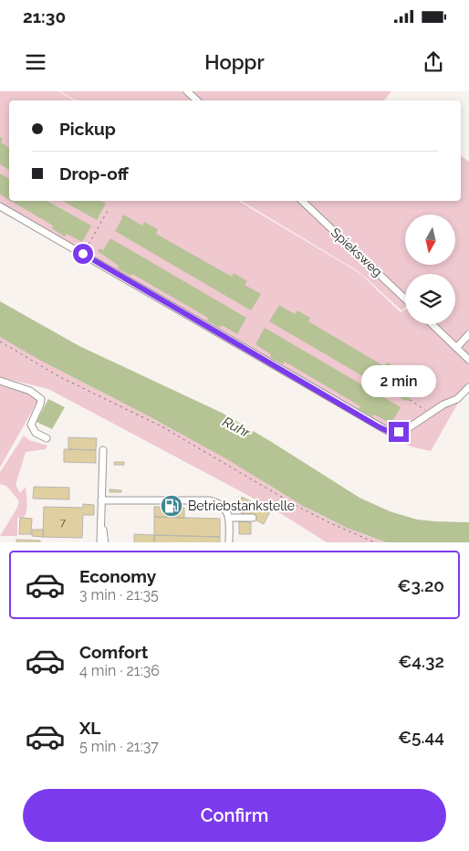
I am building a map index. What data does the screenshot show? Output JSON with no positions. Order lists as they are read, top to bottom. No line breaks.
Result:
{"streets":{"street":["Spieksweg"]},"water":["Ruhr"],"places":{"fuel station":["Betriebstankstelle"]},"house_numbers":["7"],"north":"bottom","page":{"status":"21:30","header":"Hoppr","banner":["Pickup","Drop-off"],"bubble":"2 min","list":[{"name":"Economy","note":"3 min · 21:35","value":"€3.20"},{"name":"Comfort","note":"4 min · 21:36","value":"€4.32"},{"name":"XL","note":"5 min · 21:37","value":"€5.44"}],"buttons":"Confirm"}}
